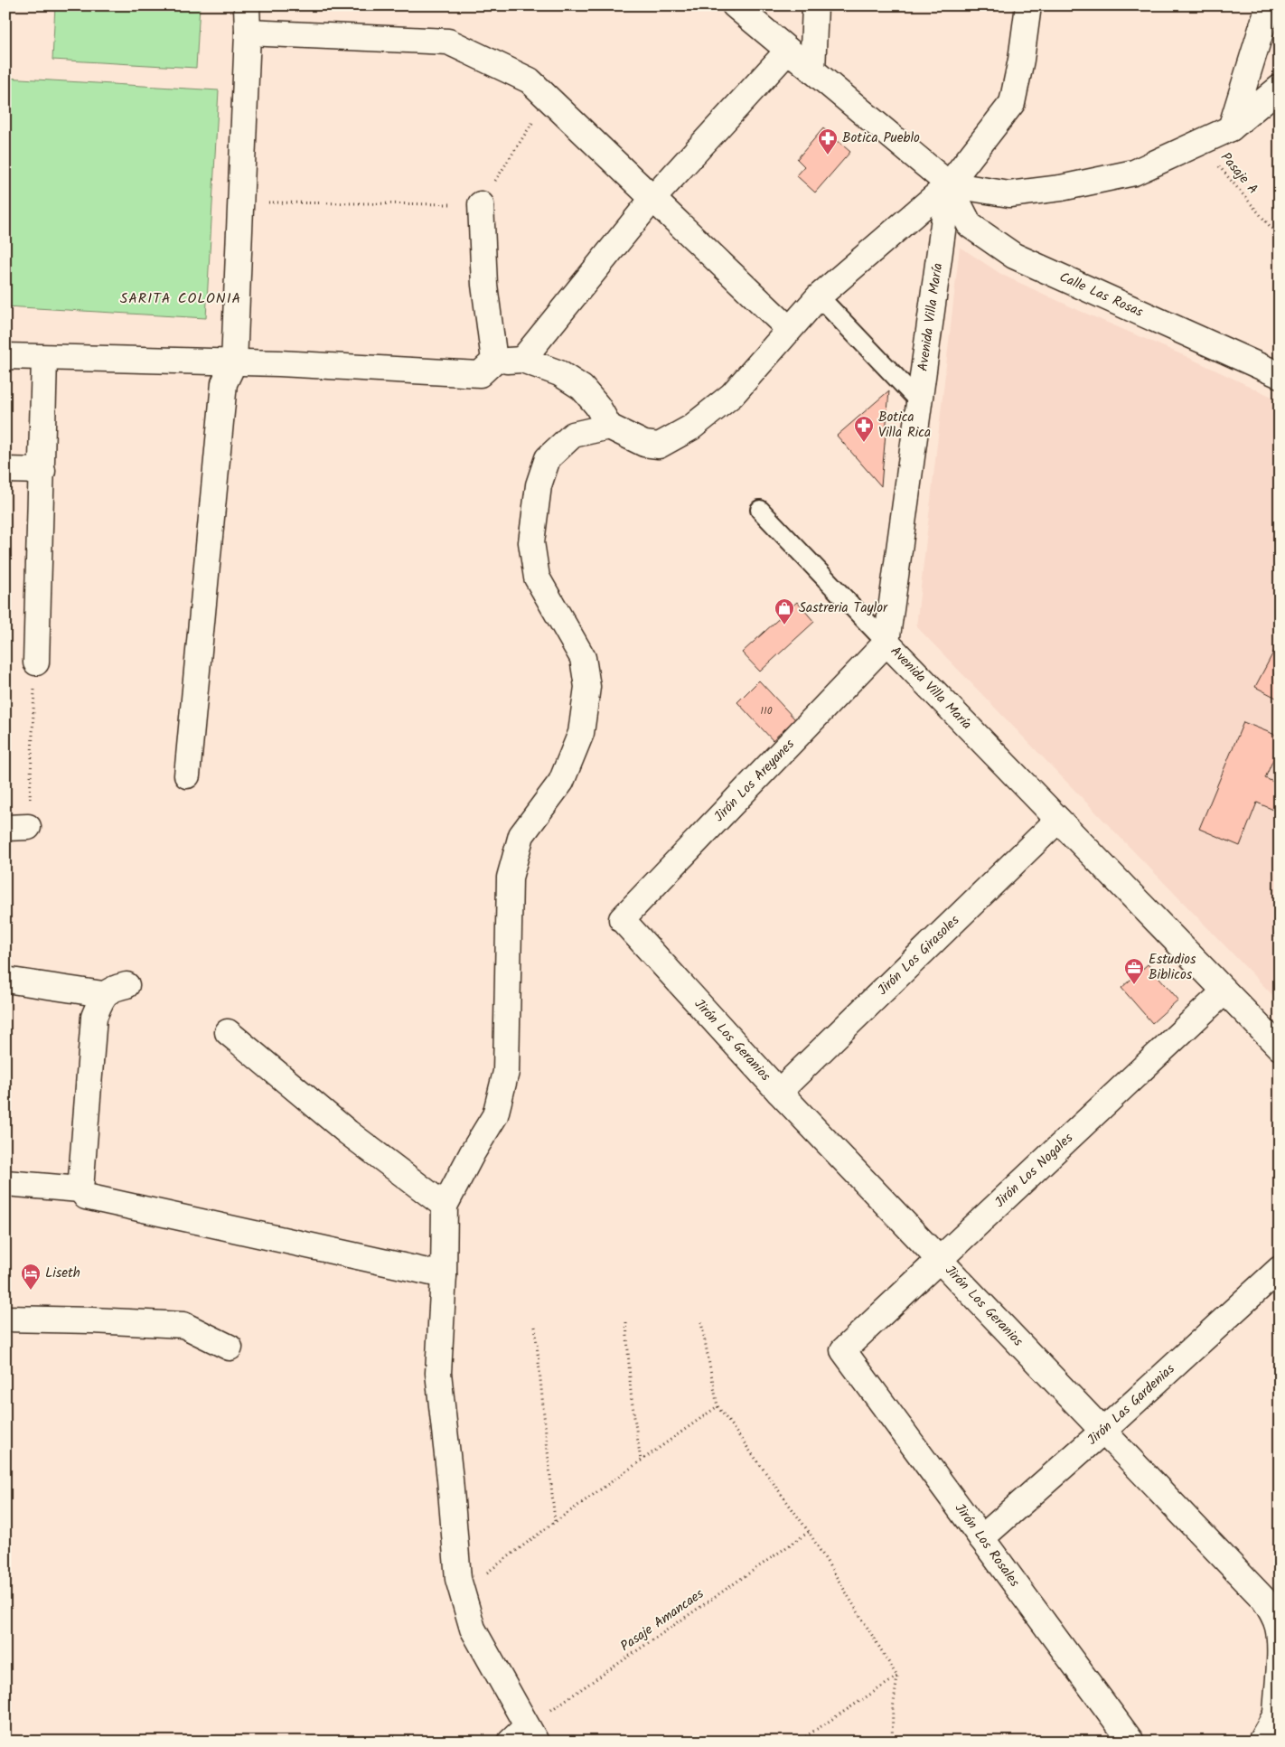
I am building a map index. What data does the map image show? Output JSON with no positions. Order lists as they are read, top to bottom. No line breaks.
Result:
{"streets":{"street":["Calle Las Rosas","Avenida Villa María","Jirón Los Areyanes","Jirón Los Girasoles","Jirón Los Geranios","Jirón Los Nogales","Jirón Las Gardenias","Jirón Los Rosales"],"path":["Pasaje A","Pasaje Amancaes"]},"crossings":[["Calle Las Rosas","Avenida Villa María"],["Avenida Villa María","Jirón Los Areyanes"],["Avenida Villa María","Jirón Los Girasoles"],["Avenida Villa María","Jirón Los Nogales"],["Jirón Los Areyanes","Jirón Los Geranios"],["Jirón Los Girasoles","Jirón Los Geranios"],["Jirón Los Geranios","Jirón Los Nogales"],["Jirón Los Geranios","Jirón Las Gardenias"],["Jirón Los Nogales","Jirón Los Rosales"],["Jirón Las Gardenias","Jirón Los Rosales"]],"districts":["SARITA COLONIA"],"places":{"pharmacy":["Botica Pueblo","Botica Villa Rica"],"shop":["Sastreria Taylor"],"office":["Estudios Biblicos"],"hotel":["Liseth"]},"house_numbers":["110"]}
